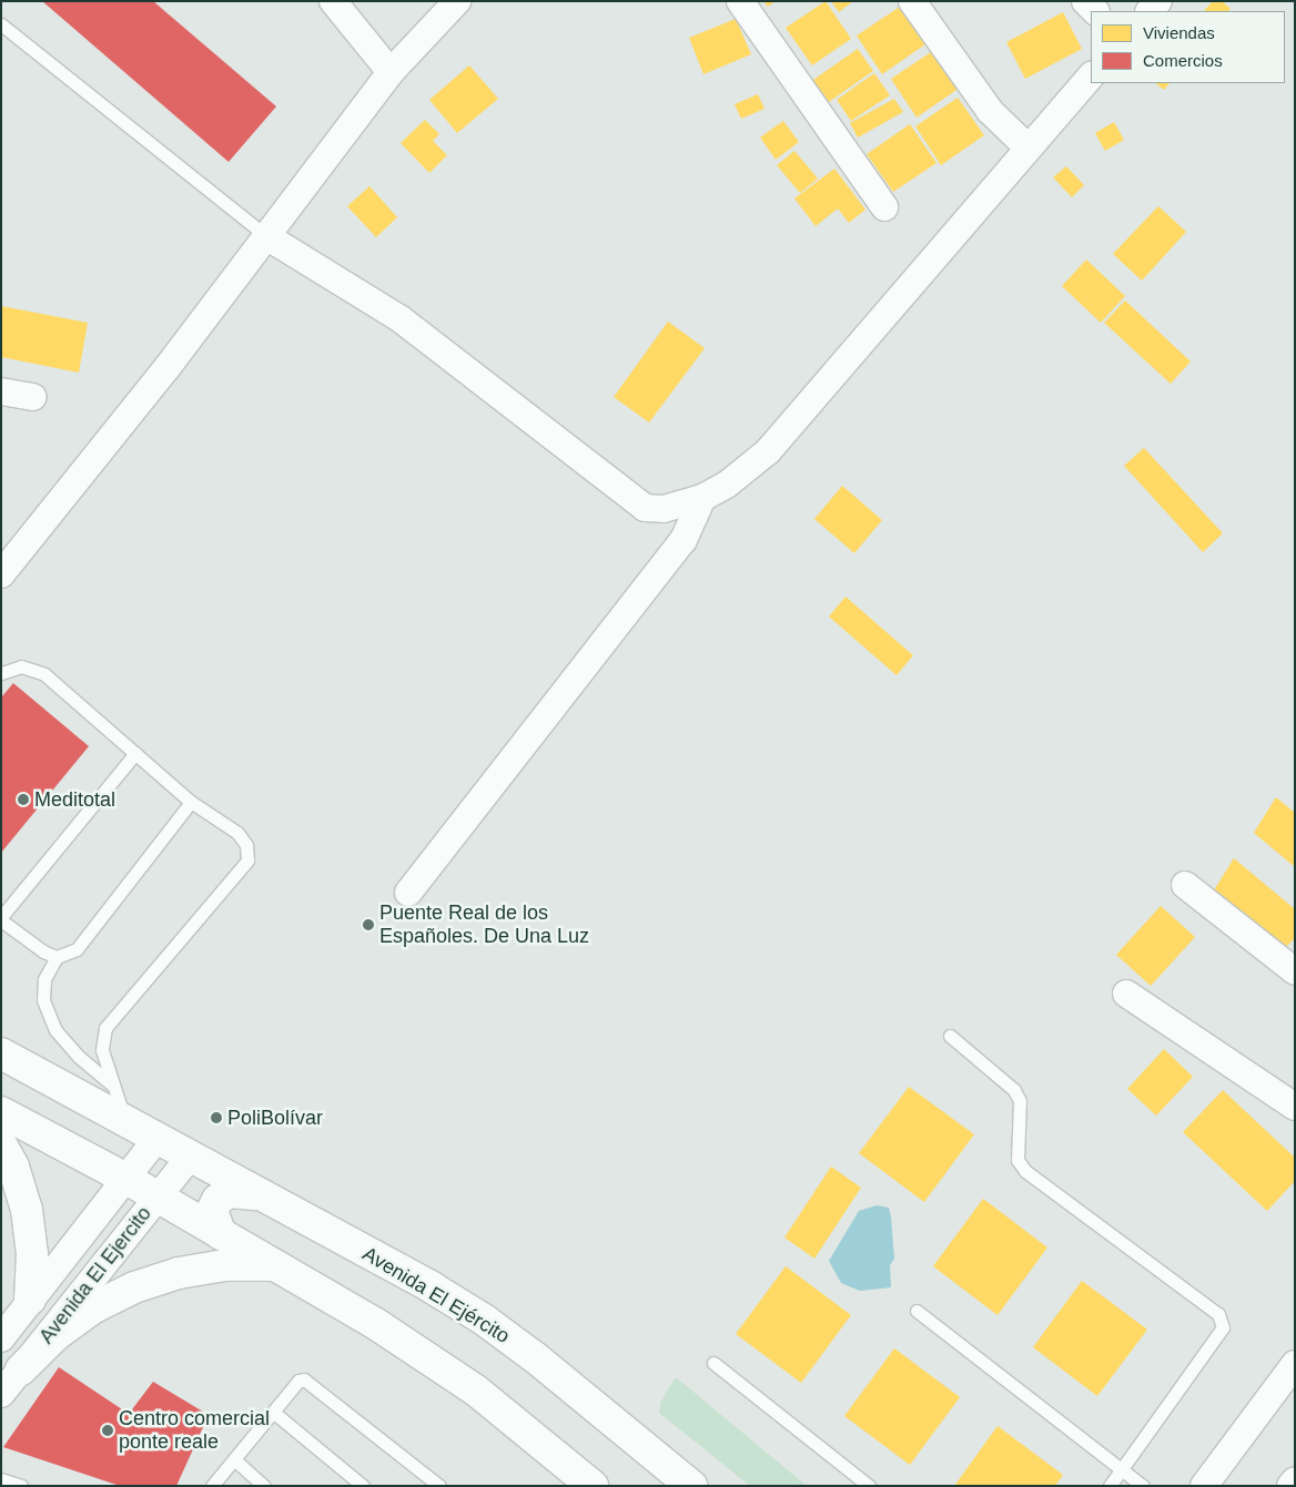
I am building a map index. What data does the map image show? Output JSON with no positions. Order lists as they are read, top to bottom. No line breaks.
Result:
{"streets":{"street":["Avenida El Ejercito","Avenida El Ejército"]},"crossings":[["Avenida El Ejercito","Avenida El Ejército"]],"places":["Meditotal","Puente Real de los Españoles. De Una Luz","PoliBolívar","Centro comercial ponte reale"],"legend":["Viviendas","Comercios"]}
